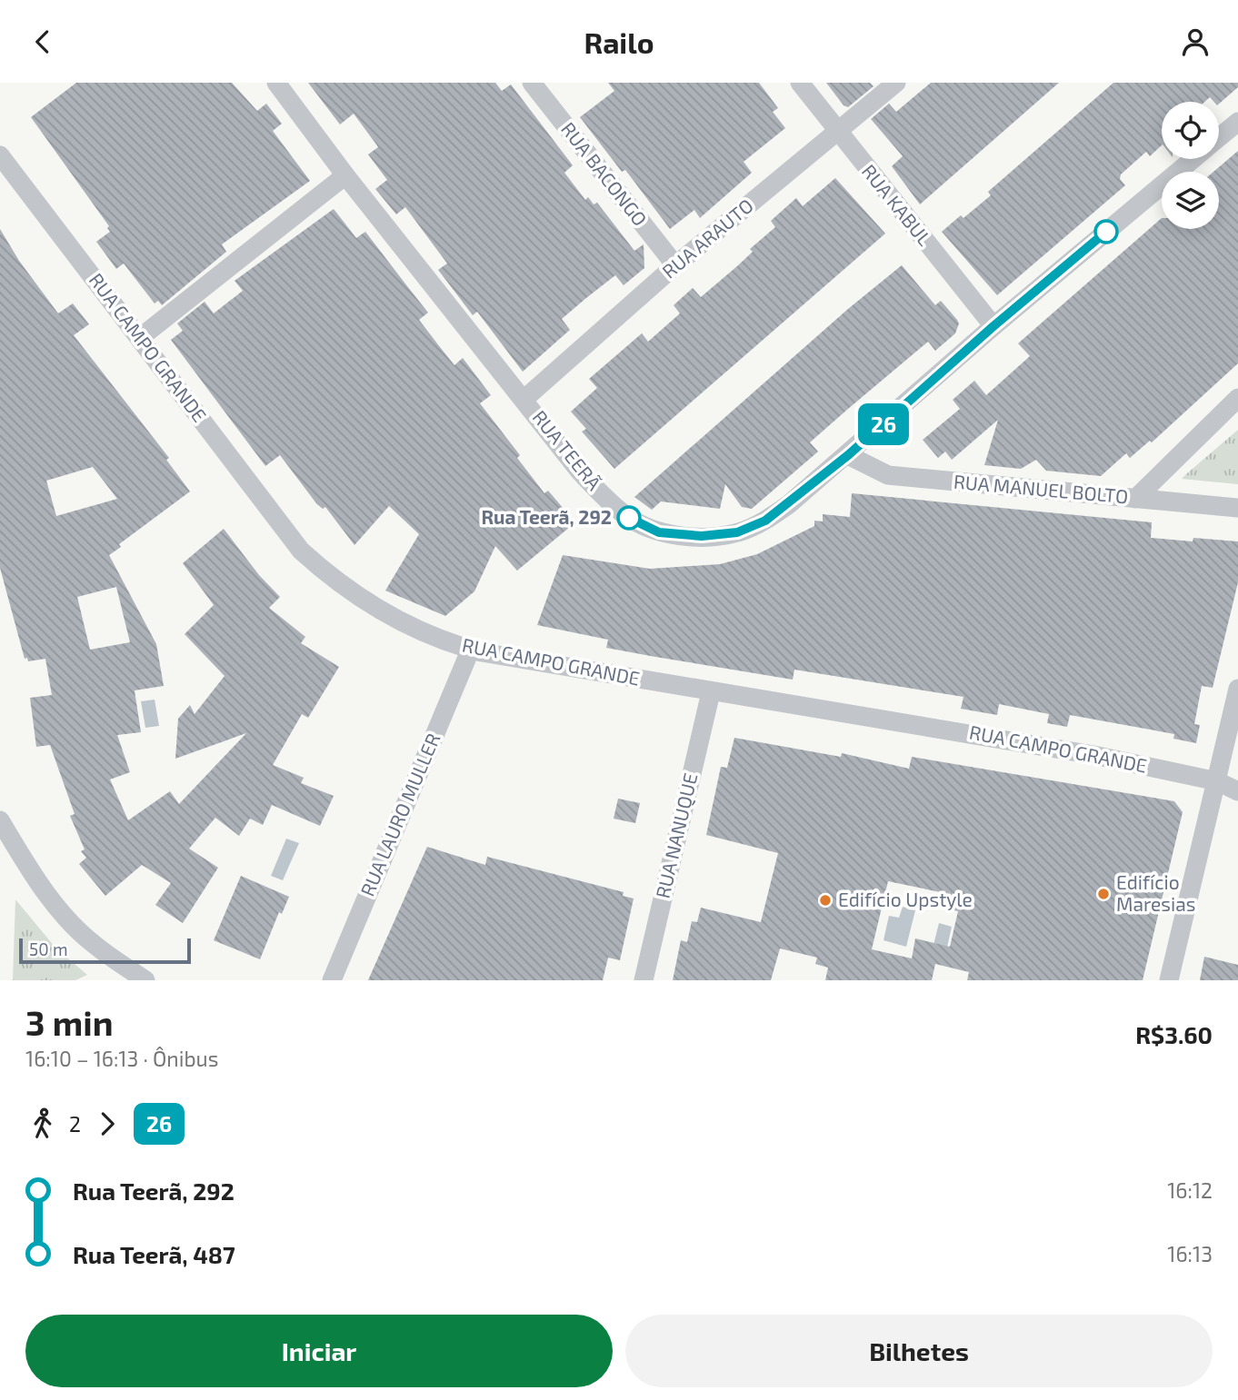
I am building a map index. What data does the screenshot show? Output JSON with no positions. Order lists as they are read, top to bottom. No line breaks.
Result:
{"streets":{"street":["RUA BACONGO","RUA KABUL","RUA ARAUTO","RUA CAMPO GRANDE","RUA TEERÃ","RUA MANUEL BOLTO","RUA LAURO MULLER","RUA NANUQUE"]},"crossings":[["RUA BACONGO","RUA ARAUTO"],["RUA KABUL","RUA ARAUTO"],["RUA KABUL","RUA TEERÃ"],["RUA ARAUTO","RUA TEERÃ"],["RUA CAMPO GRANDE","RUA LAURO MULLER"],["RUA CAMPO GRANDE","RUA NANUQUE"],["RUA TEERÃ","RUA MANUEL BOLTO"]],"places":["Rua Teerã, 292","Edifício Maresias","Edifício Upstyle"],"lines":["bus line 26"],"scale_bar":"50 m","page":{"header":"Railo","on_map":"26","scale":"50 m","heading":["3 min","16:10 – 16:13 · Ônibus","R$3.60"],"legs":["2","26"],"list":[{"name":"Rua Teerã, 292","value":"16:12"},{"name":"Rua Teerã, 487","value":"16:13"}],"buttons":["Iniciar","Bilhetes"]}}
